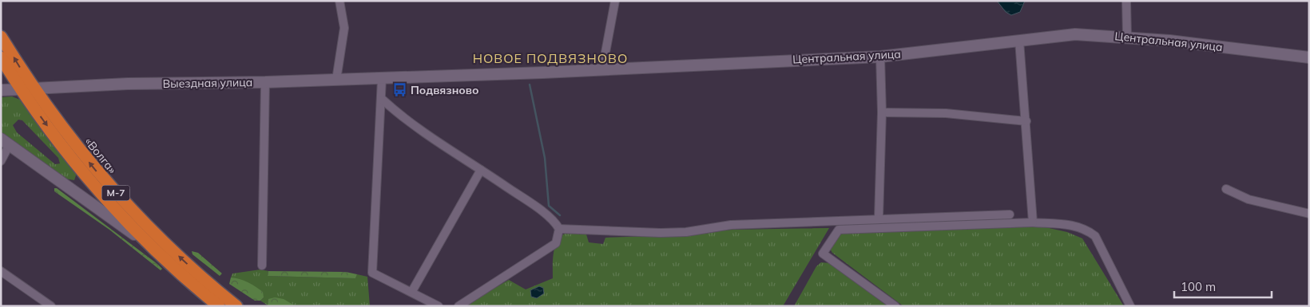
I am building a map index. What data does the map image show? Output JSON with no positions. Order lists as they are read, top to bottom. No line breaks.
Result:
{"streets":{"highway":["«Волга»","М-7"],"main road":["Центральная улица","Выездная улица"]},"crossings":[["Центральная улица","Выездная улица"],["Выездная улица","«Волга»"]],"districts":["НОВОЕ ПОДВЯЗНОВО"],"places":{"bus stop":["Подвязново"]},"scale_bar":"100 m"}
